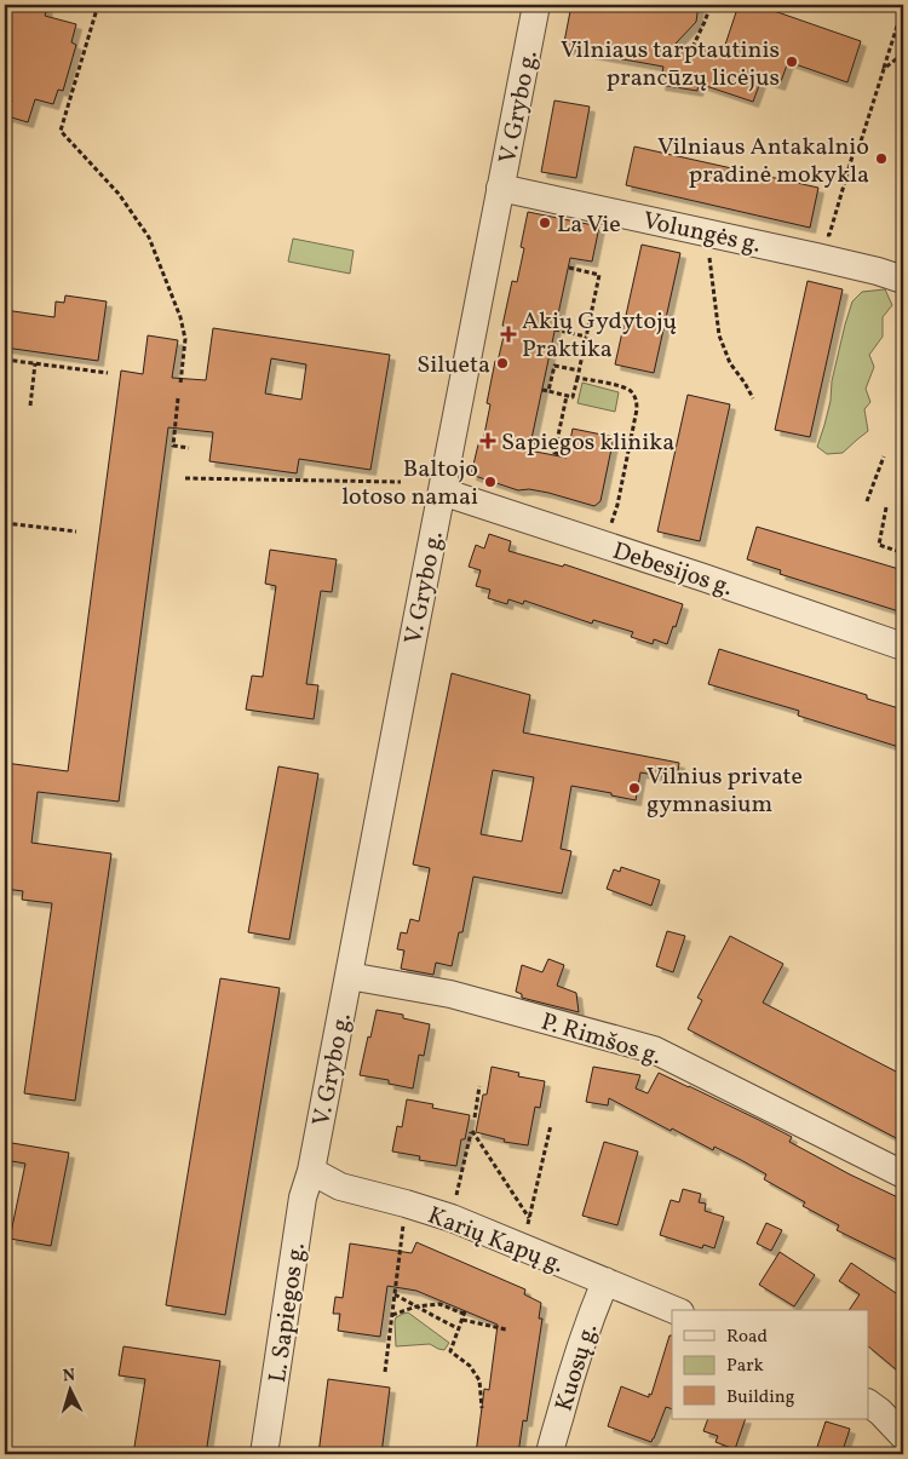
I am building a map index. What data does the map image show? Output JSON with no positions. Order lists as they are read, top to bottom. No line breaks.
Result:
{"streets":{"street":["V. Grybo g.","Volungės g.","Debesijos g.","P. Rimšos g.","Karių Kapų g.","L. Sapiegos g.","Kuosų g."]},"crossings":[["V. Grybo g.","Volungės g."],["V. Grybo g.","Debesijos g."],["V. Grybo g.","P. Rimšos g."],["V. Grybo g.","Karių Kapų g."],["V. Grybo g.","L. Sapiegos g."],["Karių Kapų g.","L. Sapiegos g."],["Karių Kapų g.","Kuosų g."]],"places":{"other":["Vilniaus tarptautinis prancūzų licėjus","Vilniaus Antakalnio pradinė mokykla","La Vie","Silueta","Baltojo lotoso namai","Vilnius private gymnasium"],"health":["Akių Gydytojų Praktika","Sapiegos klinika"]},"legend":["Road","Park","Building"],"north":"top"}
